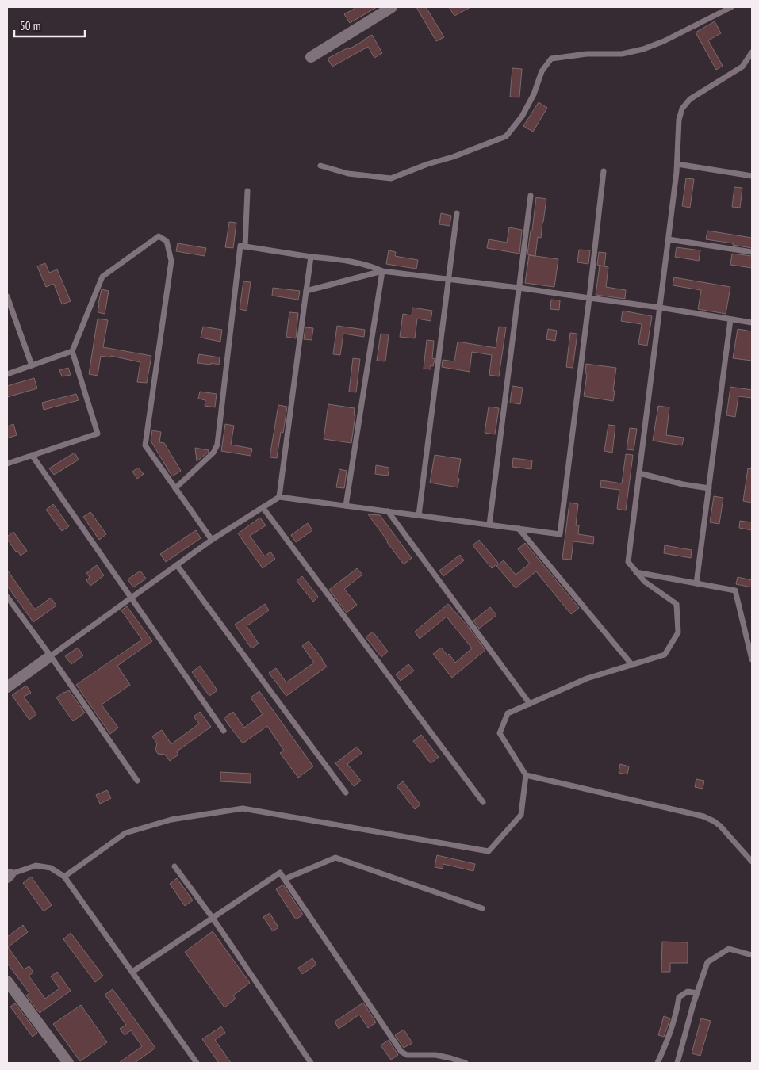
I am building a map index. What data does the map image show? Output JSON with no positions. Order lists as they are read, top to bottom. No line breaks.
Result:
{"scale_bar":"50 m"}
